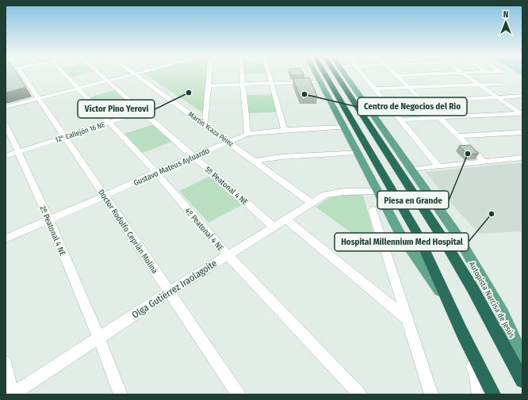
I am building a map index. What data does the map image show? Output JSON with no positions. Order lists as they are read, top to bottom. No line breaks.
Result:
{"streets":{"highway":["Autopista Narcisa de Jesús"],"street":["Martín Ycaza Pérez","12° Callejón 16 NE","Gustavo Mateus Ayluardo","5º Peatonal 4 NE","4º Peatonal 4 NE","2º Peatonal 4 NE","Doctor Rodolfo Ceprián Molina","Olga Gutiérrez Iraolagoite"]},"crossings":[["Martín Ycaza Pérez","12° Callejón 16 NE"],["Martín Ycaza Pérez","Gustavo Mateus Ayluardo"],["Martín Ycaza Pérez","Olga Gutiérrez Iraolagoite"],["12° Callejón 16 NE","5º Peatonal 4 NE"],["12° Callejón 16 NE","4º Peatonal 4 NE"],["12° Callejón 16 NE","2º Peatonal 4 NE"],["12° Callejón 16 NE","Doctor Rodolfo Ceprián Molina"],["Gustavo Mateus Ayluardo","5º Peatonal 4 NE"],["Gustavo Mateus Ayluardo","4º Peatonal 4 NE"],["Gustavo Mateus Ayluardo","2º Peatonal 4 NE"],["Gustavo Mateus Ayluardo","Doctor Rodolfo Ceprián Molina"],["5º Peatonal 4 NE","Olga Gutiérrez Iraolagoite"],["4º Peatonal 4 NE","Olga Gutiérrez Iraolagoite"],["2º Peatonal 4 NE","Olga Gutiérrez Iraolagoite"],["Doctor Rodolfo Ceprián Molina","Olga Gutiérrez Iraolagoite"]],"places":["Víctor Pino Yerovi","Centro de Negocios del Rio","Piesa en Grande","Hospital Millennium Med Hospital"],"north":"top"}
